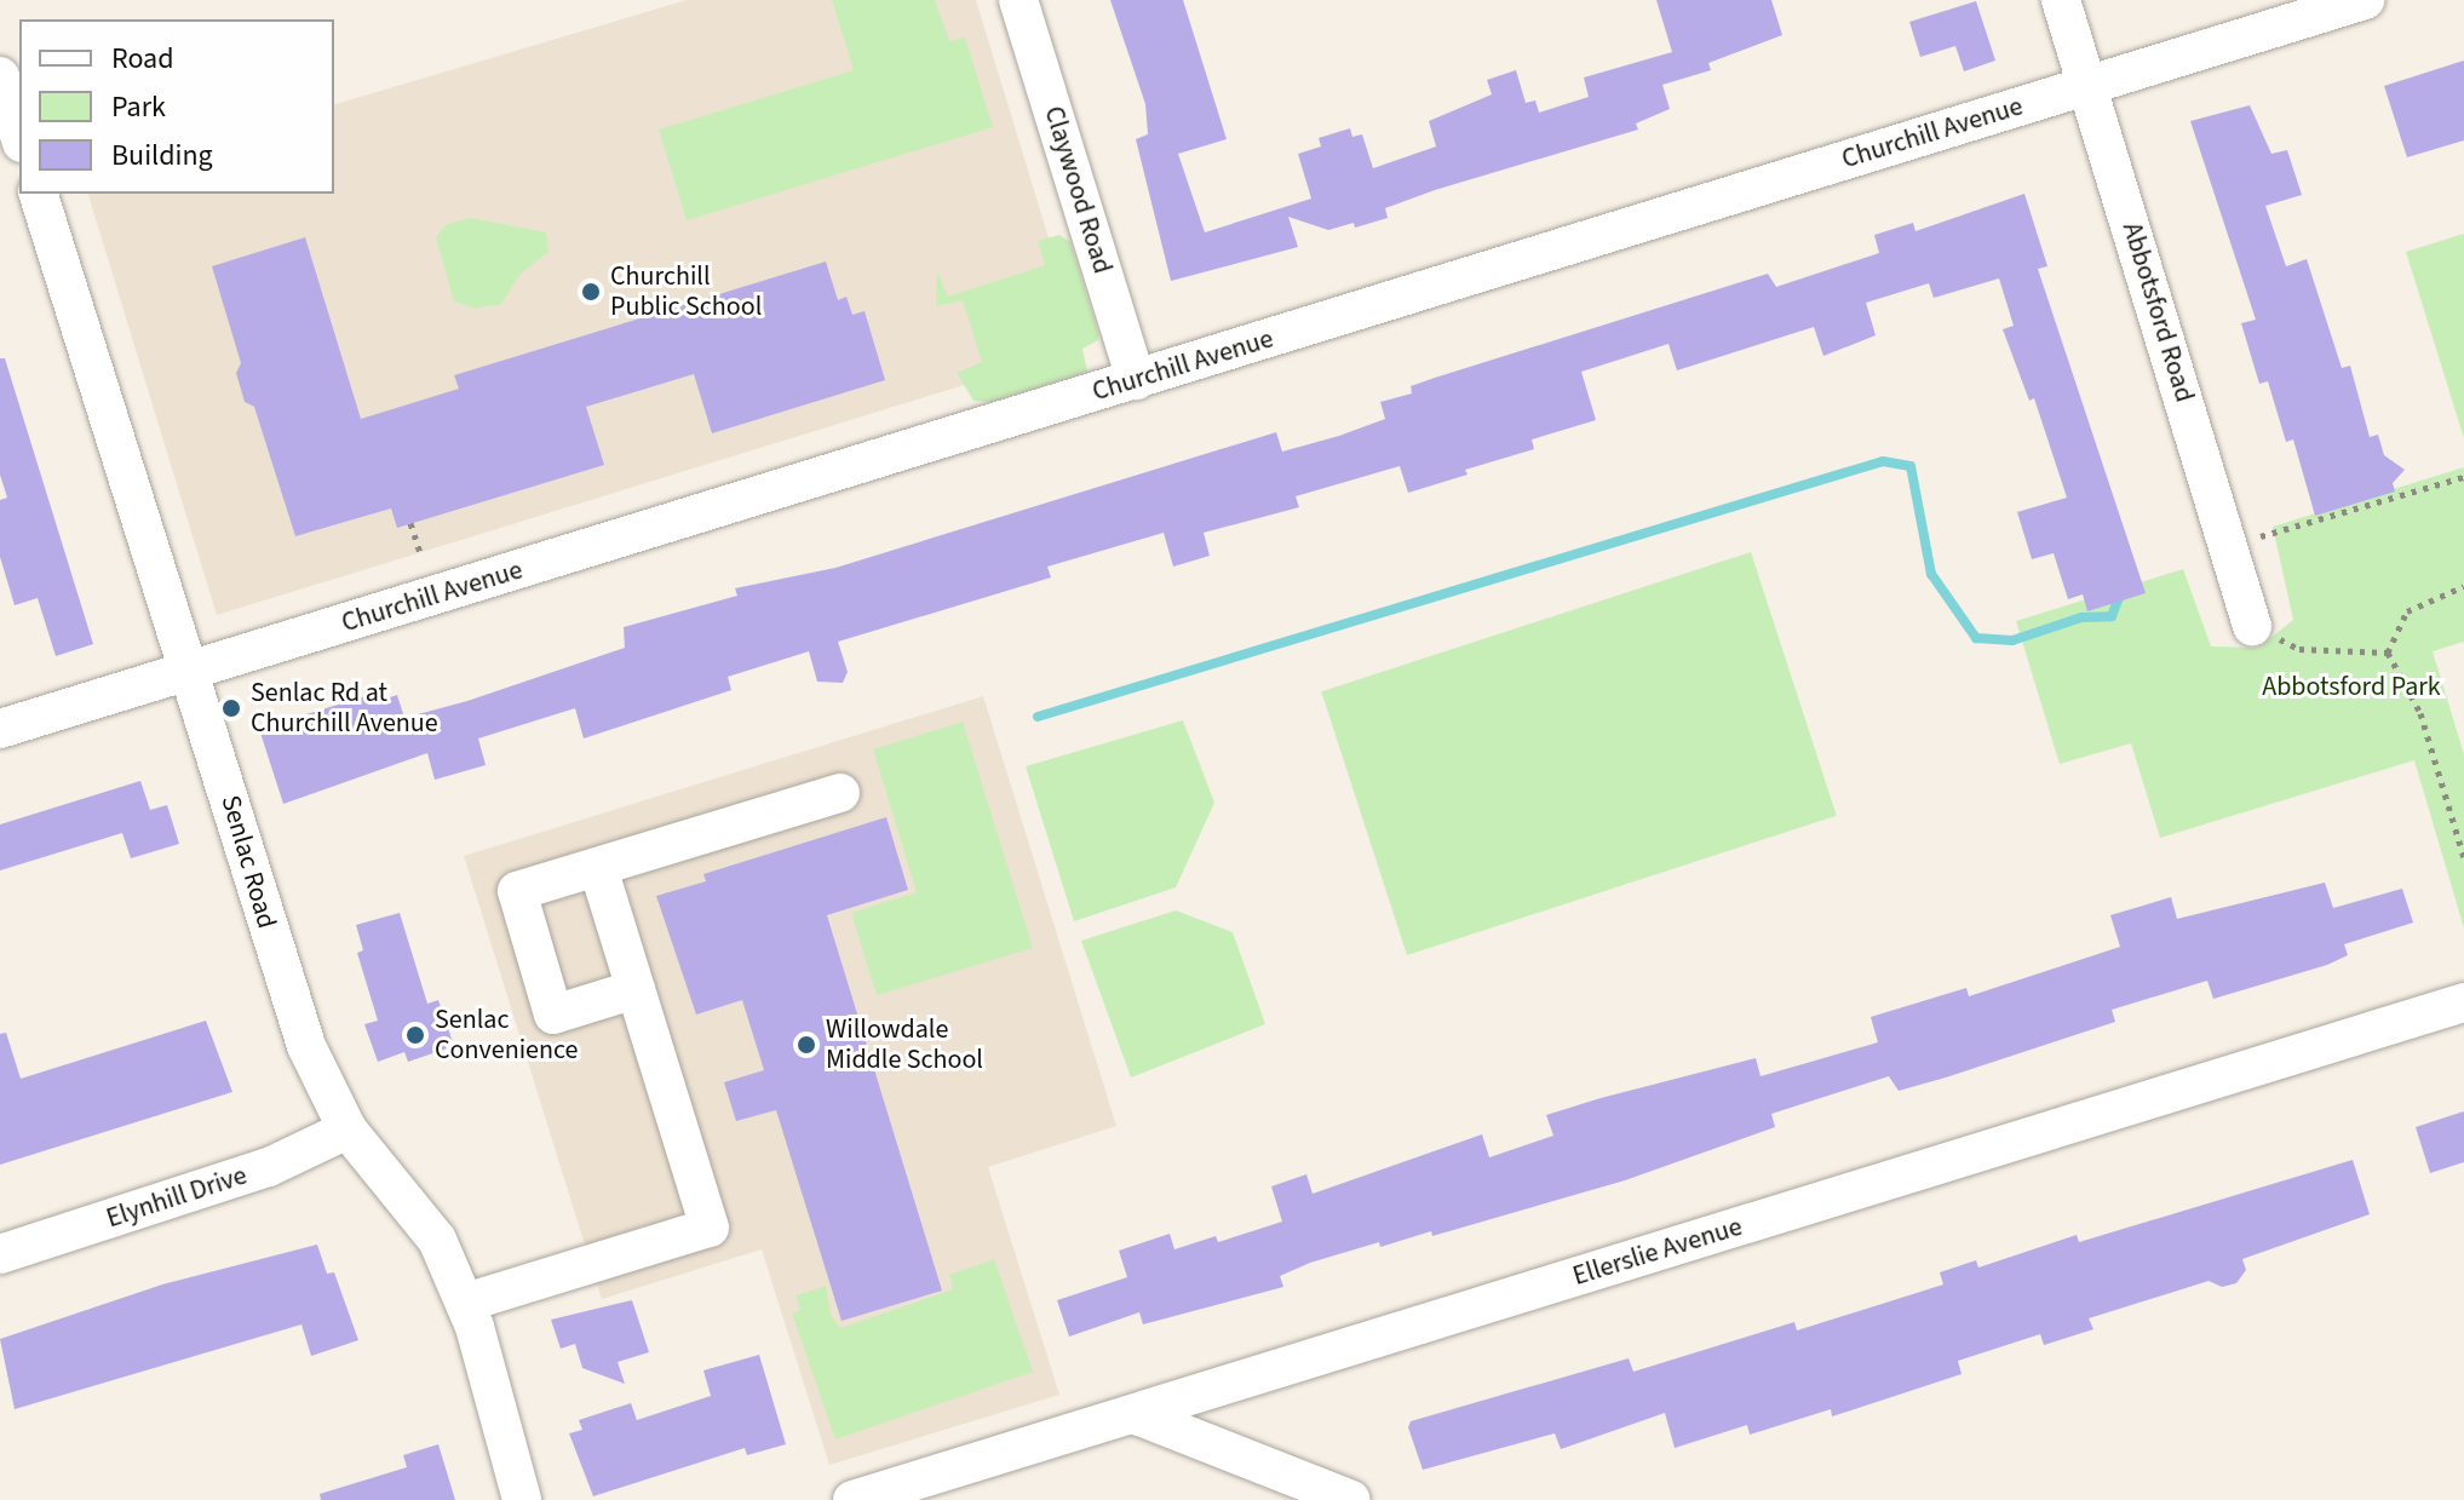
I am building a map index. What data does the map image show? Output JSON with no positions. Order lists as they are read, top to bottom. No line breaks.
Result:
{"streets":{"street":["Churchill Avenue","Claywood Road","Abbotsford Road","Senlac Road","Elynhill Drive","Ellerslie Avenue"]},"crossings":[["Churchill Avenue","Claywood Road"],["Churchill Avenue","Abbotsford Road"],["Churchill Avenue","Senlac Road"],["Senlac Road","Elynhill Drive"]],"parks":["Abbotsford Park"],"places":["Churchill Public School","Senlac Rd at Churchill Avenue","Senlac Convenience","Willowdale Middle School"],"legend":["Road","Park","Building"]}
